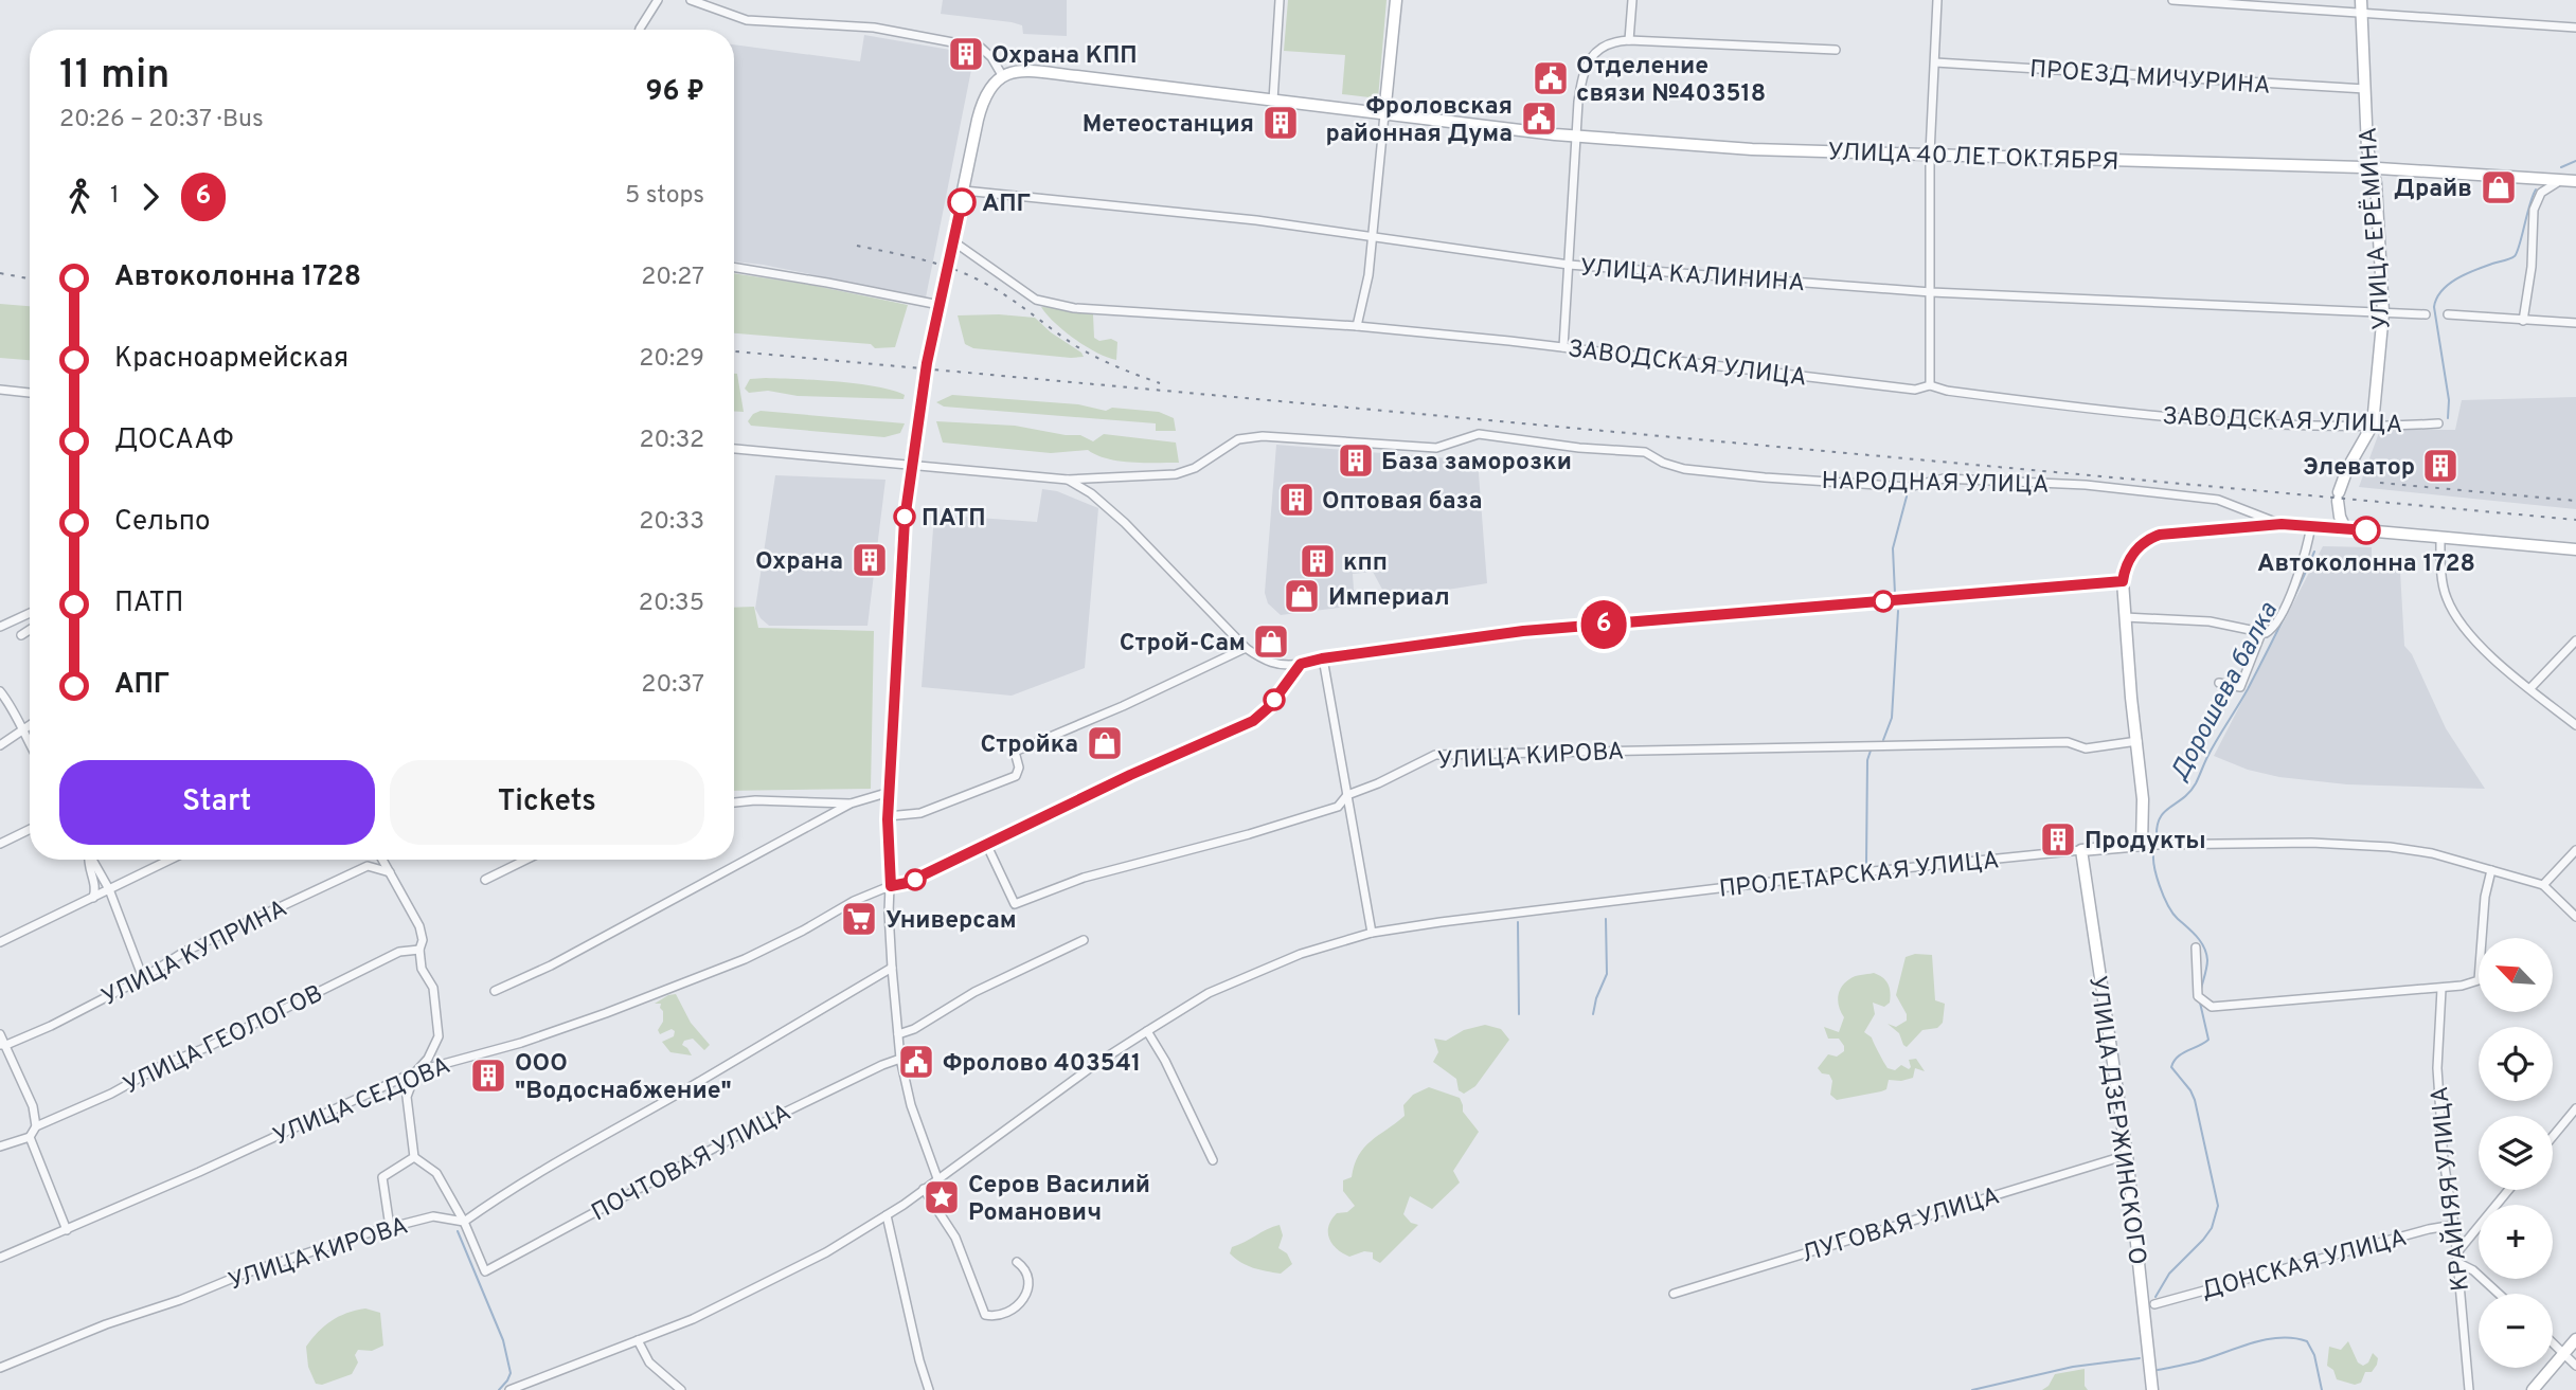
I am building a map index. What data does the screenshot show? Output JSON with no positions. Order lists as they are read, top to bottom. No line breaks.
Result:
{"streets":{"street":["ПРОЕЗД МИЧУРИНА","УЛИЦА 40 ЛЕТ ОКТЯБРЯ","УЛИЦА ЕРЁМИНА","УЛИЦА КАЛИНИНА","ЗАВОДСКАЯ УЛИЦА","НАРОДНАЯ УЛИЦА","УЛИЦА КИРОВА","ПРОЛЕТАРСКАЯ УЛИЦА","УЛИЦА КУПРИНА","УЛИЦА ГЕОЛОГОВ","УЛИЦА СЕДОВА","УЛИЦА ДЗЕРЖИНСКОГО","ПОЧТОВАЯ УЛИЦА","КРАЙНЯЯ УЛИЦА","ЛУГОВАЯ УЛИЦА","ДОНСКАЯ УЛИЦА"]},"crossings":[["ПРОЕЗД МИЧУРИНА","УЛИЦА ЕРЁМИНА"],["УЛИЦА 40 ЛЕТ ОКТЯБРЯ","УЛИЦА ЕРЁМИНА"],["УЛИЦА ЕРЁМИНА","УЛИЦА КАЛИНИНА"],["УЛИЦА ЕРЁМИНА","ЗАВОДСКАЯ УЛИЦА"],["УЛИЦА ЕРЁМИНА","НАРОДНАЯ УЛИЦА"],["УЛИЦА КИРОВА","ПОЧТОВАЯ УЛИЦА"],["ПРОЛЕТАРСКАЯ УЛИЦА","УЛИЦА ДЗЕРЖИНСКОГО"],["УЛИЦА ДЗЕРЖИНСКОГО","ЛУГОВАЯ УЛИЦА"],["КРАЙНЯЯ УЛИЦА","ДОНСКАЯ УЛИЦА"]],"water":["Дорошева балка"],"places":{"building":["Охрана КПП","Метеостанция","База заморозки","Элеватор","Оптовая база","Охрана","кпп","Продукты","ООО \"Водоснабжение\""],"public building":["Отделение связи №403518","Фроловская районная Дума","Фролово 403541"],"shop":["Драйв","Империал","Строй-Сам","Стройка"],"other":["АПГ","ПАТП","Автоколонна 1728"],"supermarket":["Универсам"],"place":["Серов Василий Романович"]},"lines":["bus line 6"],"north":"top left","page":{"on_map":"6","heading":["11 min","20:26 – 20:37 · Bus","96 ₽"],"legs":["1","6","5 stops"],"list":[{"name":"Автоколонна 1728","value":"20:27"},{"name":"Красноармейская","value":"20:29"},{"name":"ДОСААФ","value":"20:32"},{"name":"Сельпо","value":"20:33"},{"name":"ПАТП","value":"20:35"},{"name":"АПГ","value":"20:37"}],"buttons":["Start","Tickets"],"map_buttons":["+","−"]}}
